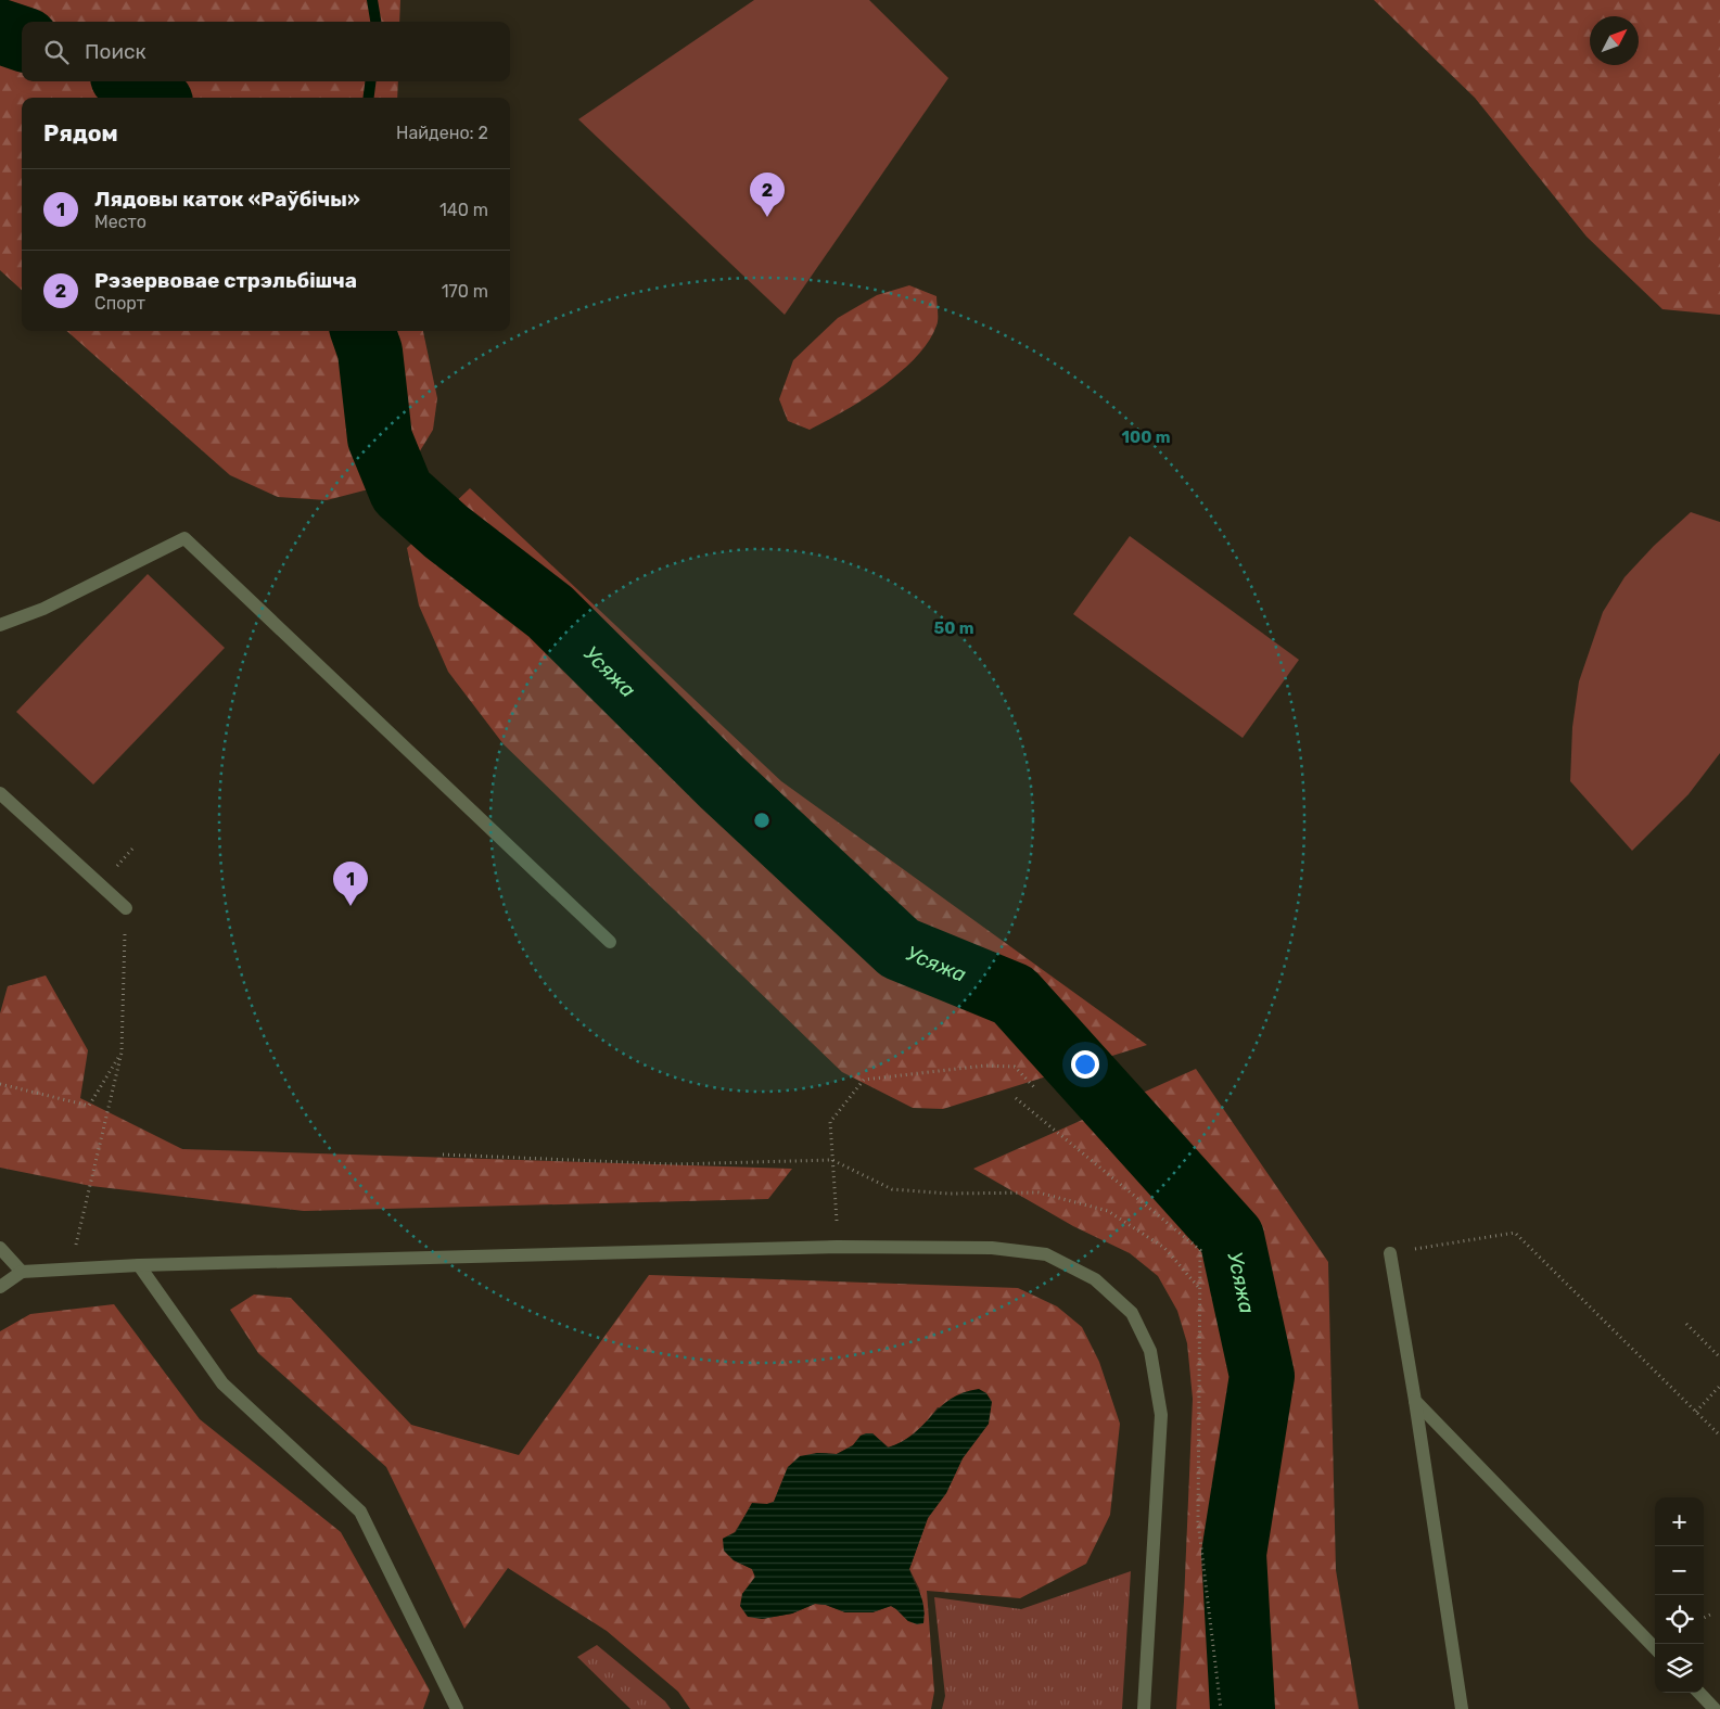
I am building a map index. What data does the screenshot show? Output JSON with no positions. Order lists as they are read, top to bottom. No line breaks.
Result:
{"water":["Усяжа"],"north":"top right","page":{"search":"Поиск","heading":["Рядом","Найдено: 2"],"list":[{"mark":"1","name":"Лядовы каток «Раўбічы»","note":"Место","value":"140 m"},{"mark":"2","name":"Рэзервовае стрэльбішча","note":"Спорт","value":"170 m"}],"pins":["2","1"],"map_buttons":["+","−"]},"rings":["100 m","50 m"]}
